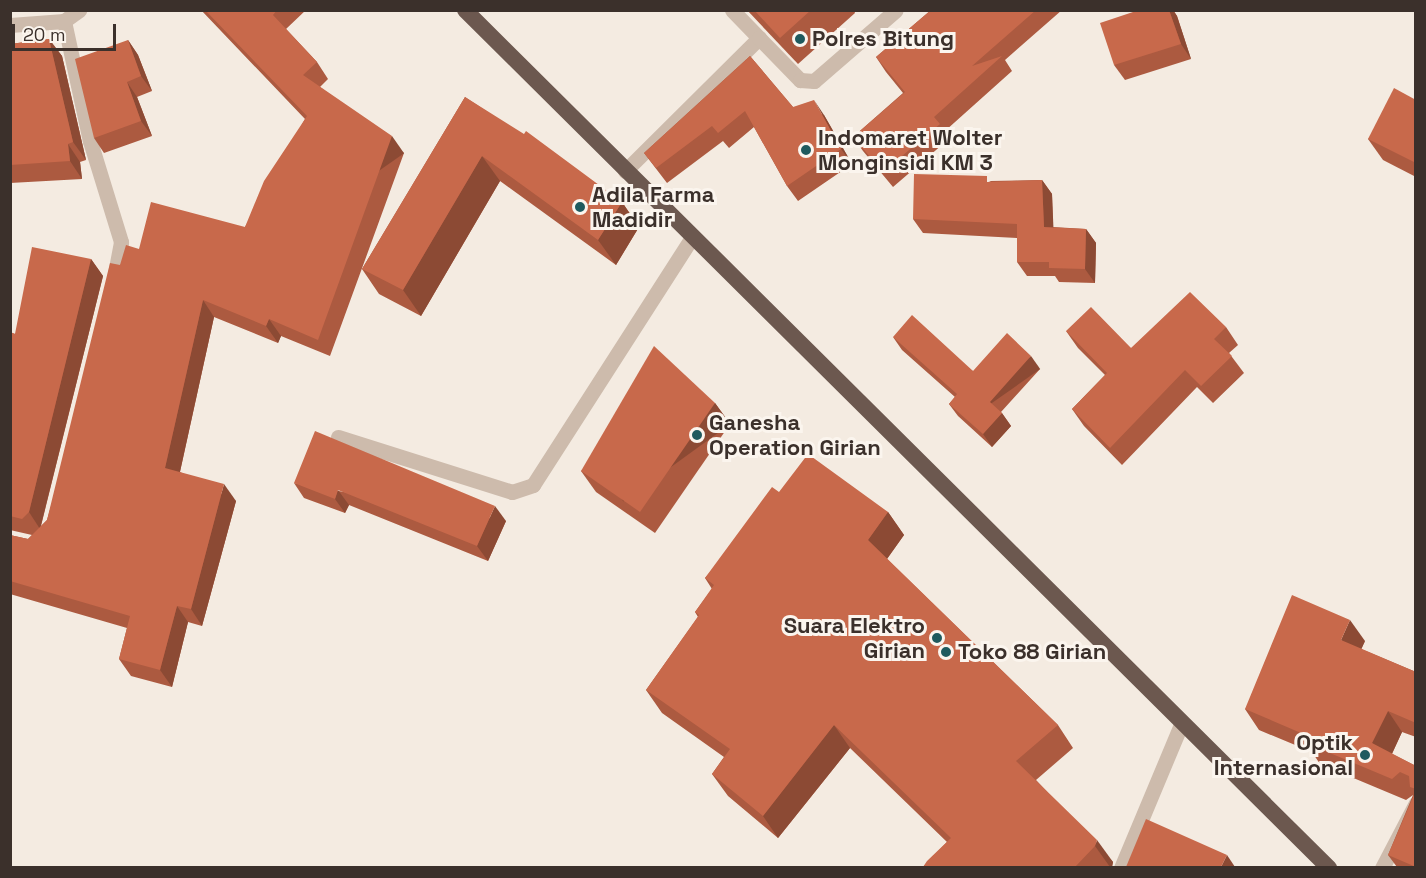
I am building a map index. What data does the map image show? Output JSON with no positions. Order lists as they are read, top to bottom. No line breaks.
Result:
{"places":["Polres Bitung","Indomaret Wolter Monginsidi KM 3","Adila Farma Madidir","Ganesha Operation Girian","Suara Elektro Girian","Toko 88 Girian","Optik Internasional"],"scale_bar":"20 m"}
